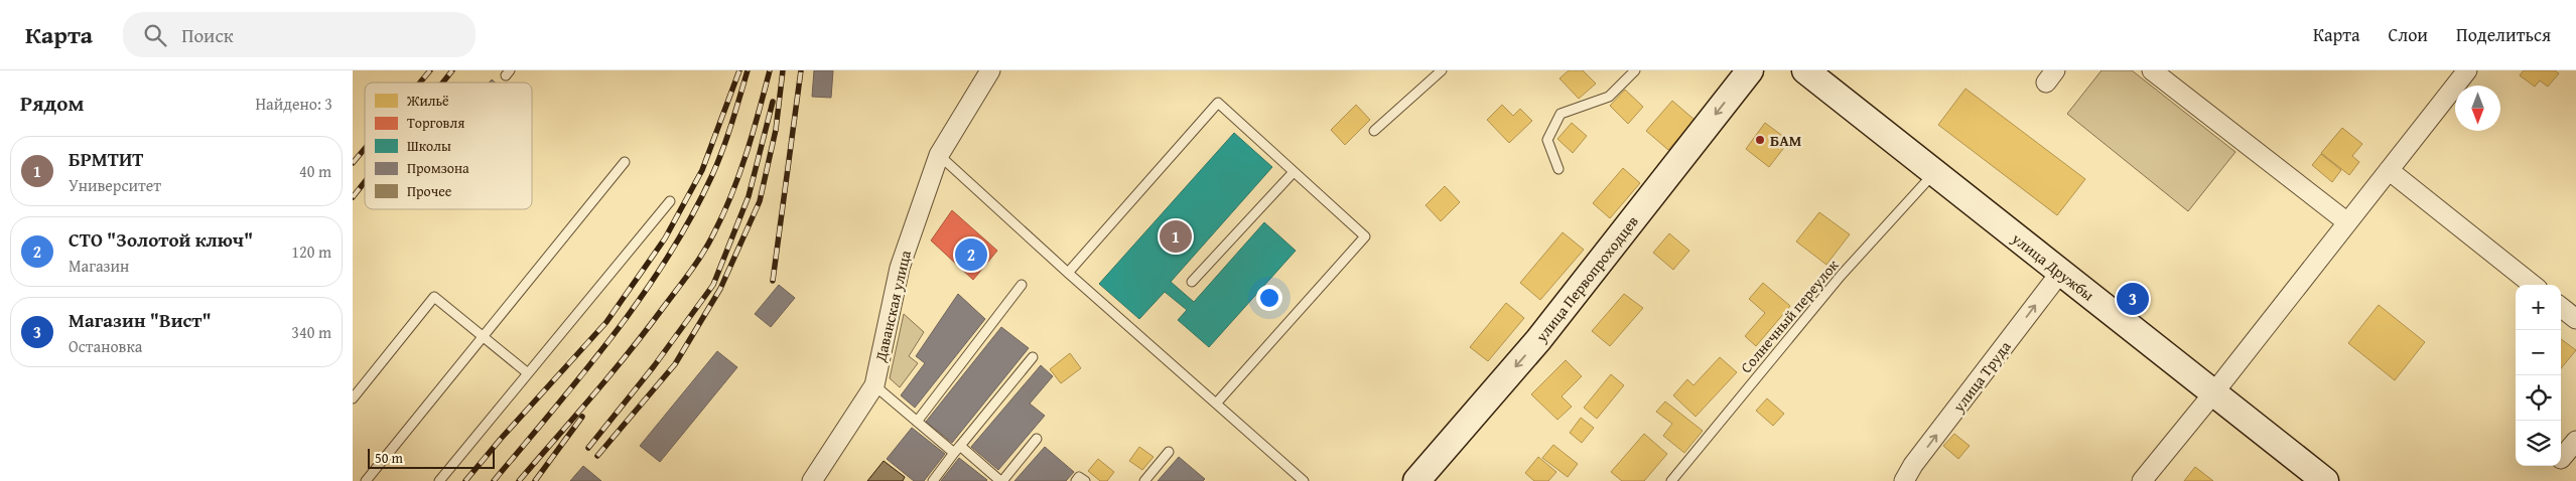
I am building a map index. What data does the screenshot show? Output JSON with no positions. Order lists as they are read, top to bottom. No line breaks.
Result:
{"streets":{"street":["улица Дружбы","улица Первопроходцев","Даванская улица","улица Труда"],"lane":["Солнечный переулок"]},"crossings":[["улица Дружбы","Солнечный переулок"],["улица Дружбы","улица Труда"]],"one_way":["улица Первопроходцев","улица Труда"],"places":["БАМ"],"legend":["Жильё","Торговля","Школы","Промзона","Прочее"],"scale_bar":"50 m","north":"bottom","page":{"header":"Карта","search":"Поиск","nav":["Карта","Слои","Поделиться"],"heading":["Рядом","Найдено: 3"],"list":[{"mark":"1","name":"БРМТИТ","note":"Университет","value":"40 m"},{"mark":"2","name":"СТО \"Золотой ключ\"","note":"Магазин","value":"120 m"},{"mark":"3","name":"Магазин \"Вист\"","note":"Остановка","value":"340 m"}],"pins":["1","2","3"],"map_buttons":["+","−"],"scale":"50 m"}}
